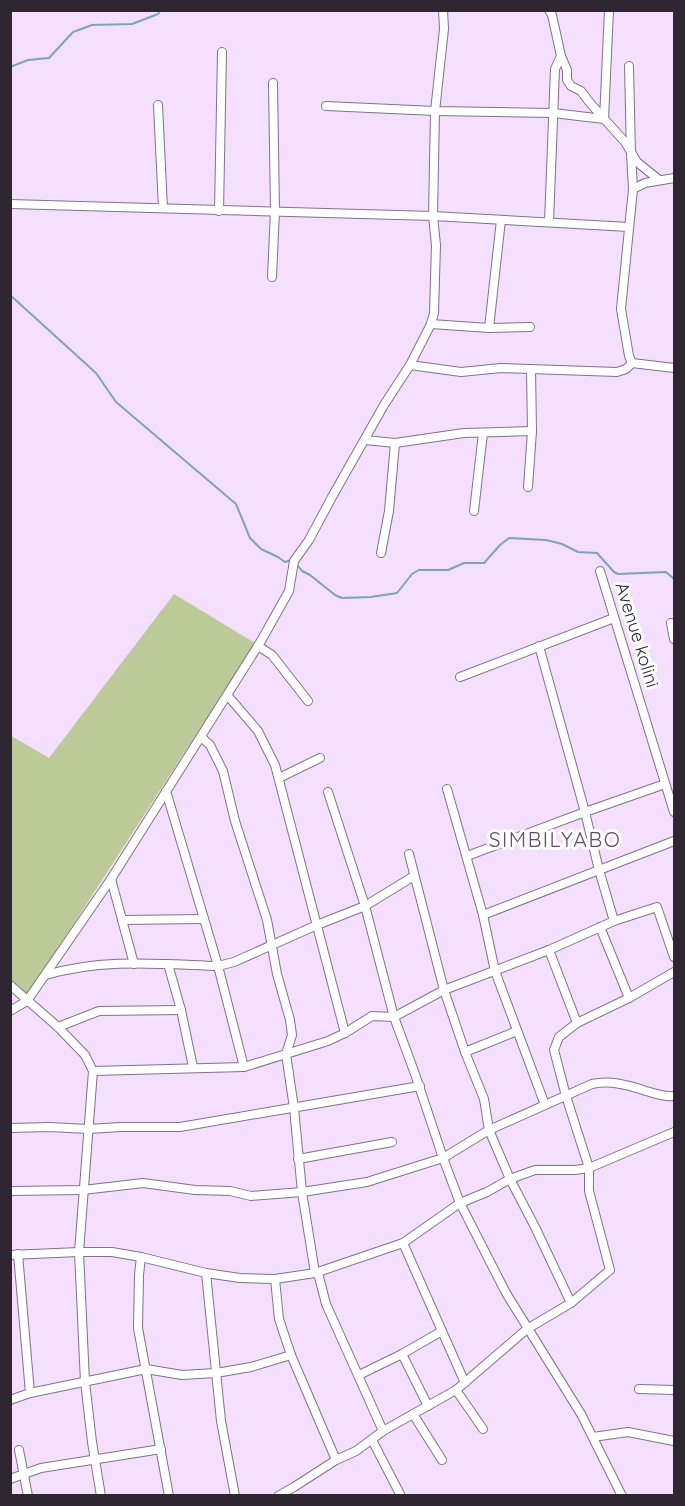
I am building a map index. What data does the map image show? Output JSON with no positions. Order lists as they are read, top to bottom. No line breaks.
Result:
{"streets":{"street":["Avenue kolini"]},"districts":["SIMBILYABO"]}
